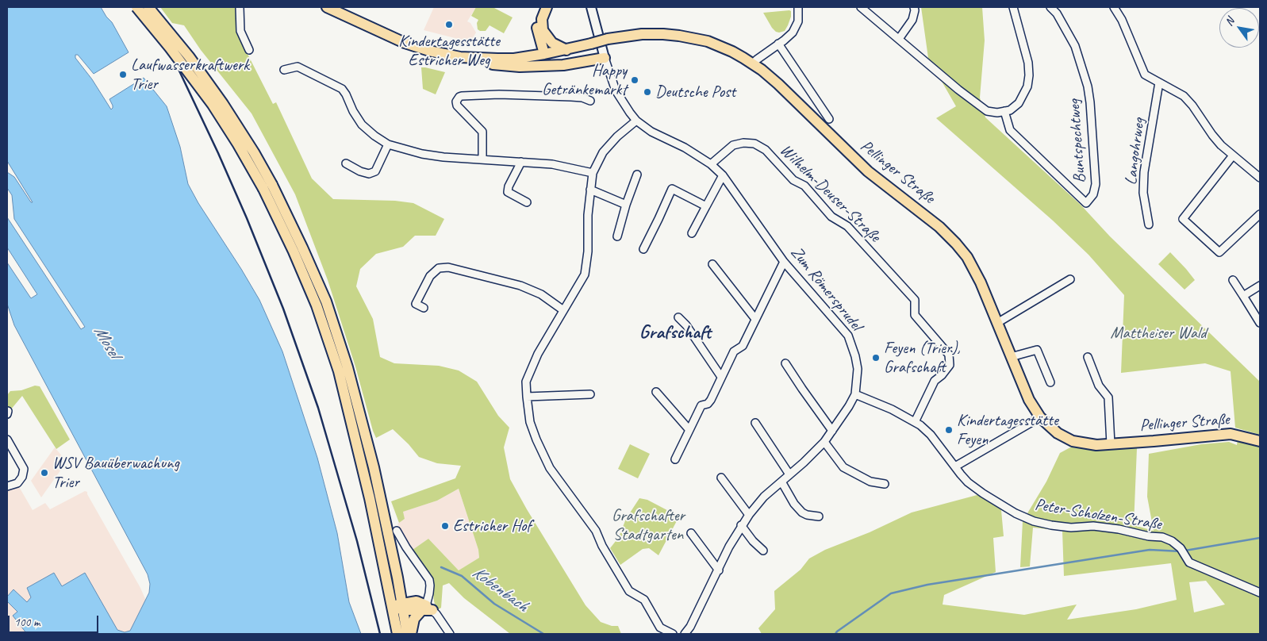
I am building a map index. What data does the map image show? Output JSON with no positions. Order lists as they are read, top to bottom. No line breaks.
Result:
{"streets":{"main road":["Pellinger Straße"],"street":["Buntspechtweg","Langohrweg","Wilhelm-Deuser-Straße","Zum Römersprudel","Peter-Scholzen-Straße"]},"crossings":[["Wilhelm-Deuser-Straße","Zum Römersprudel"],["Wilhelm-Deuser-Straße","Peter-Scholzen-Straße"],["Zum Römersprudel","Peter-Scholzen-Straße"]],"districts":["Grafschaft"],"water":["Mosel","Kobenbach"],"parks":["Mattheiser Wald","Grafschafter Stadtgarten"],"places":["Kindertagesstätte Estricher Weg","Laufwasserkraftwerk Trier","Happy Getränkemarkt","Deutsche Post","Feyen (Trier), Grafschaft","Kindertagesstätte Feyen","WSV Bauüberwachung Trier","Estricher Hof"],"scale_bar":"100 m","north":"top left"}
